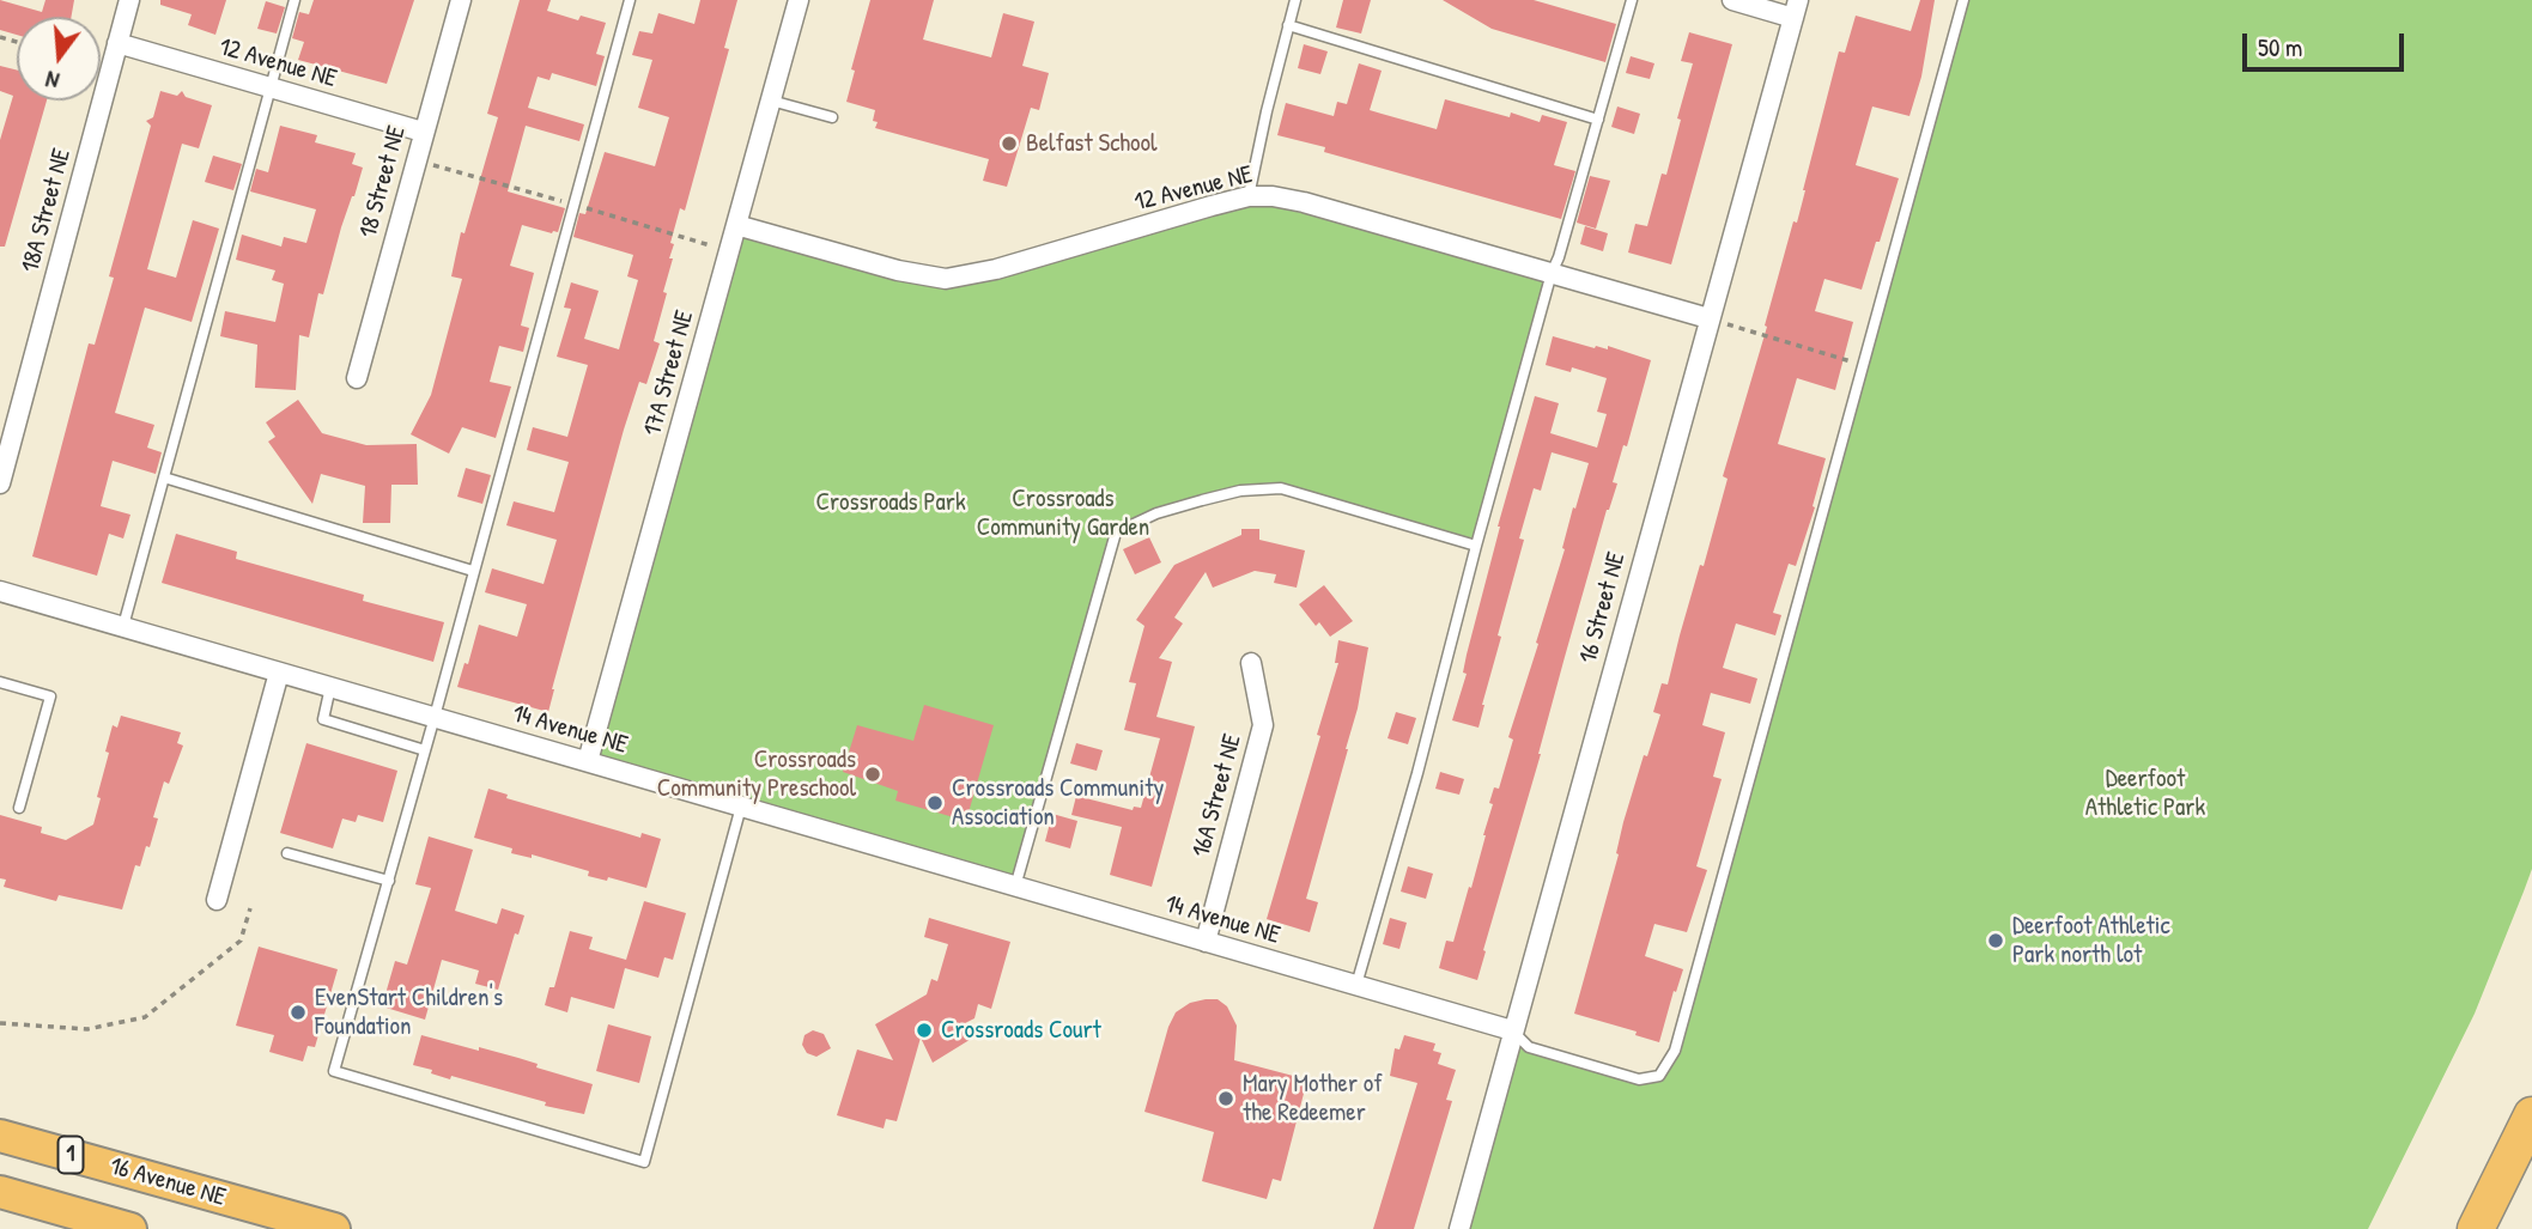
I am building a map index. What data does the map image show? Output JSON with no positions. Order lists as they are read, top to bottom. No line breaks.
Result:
{"streets":{"highway":["1","16 Avenue NE"],"street":["12 Avenue NE","18 Street NE","18A Street NE","17A Street NE","16 Street NE","14 Avenue NE","16A Street NE"]},"crossings":[["12 Avenue NE","18 Street NE"],["12 Avenue NE","18A Street NE"],["12 Avenue NE","17A Street NE"],["12 Avenue NE","16 Street NE"],["17A Street NE","14 Avenue NE"],["16 Street NE","14 Avenue NE"],["14 Avenue NE","16A Street NE"]],"parks":["Crossroads Community Garden","Crossroads Park","Deerfoot Athletic Park"],"places":["Belfast School","Crossroads Community Preschool","Crossroads Community Association","Deerfoot Athletic Park north lot","EvenStart Children's Foundation","Crossroads Court","Mary Mother of the Redeemer"],"scale_bar":"50 m","north":"bottom"}
